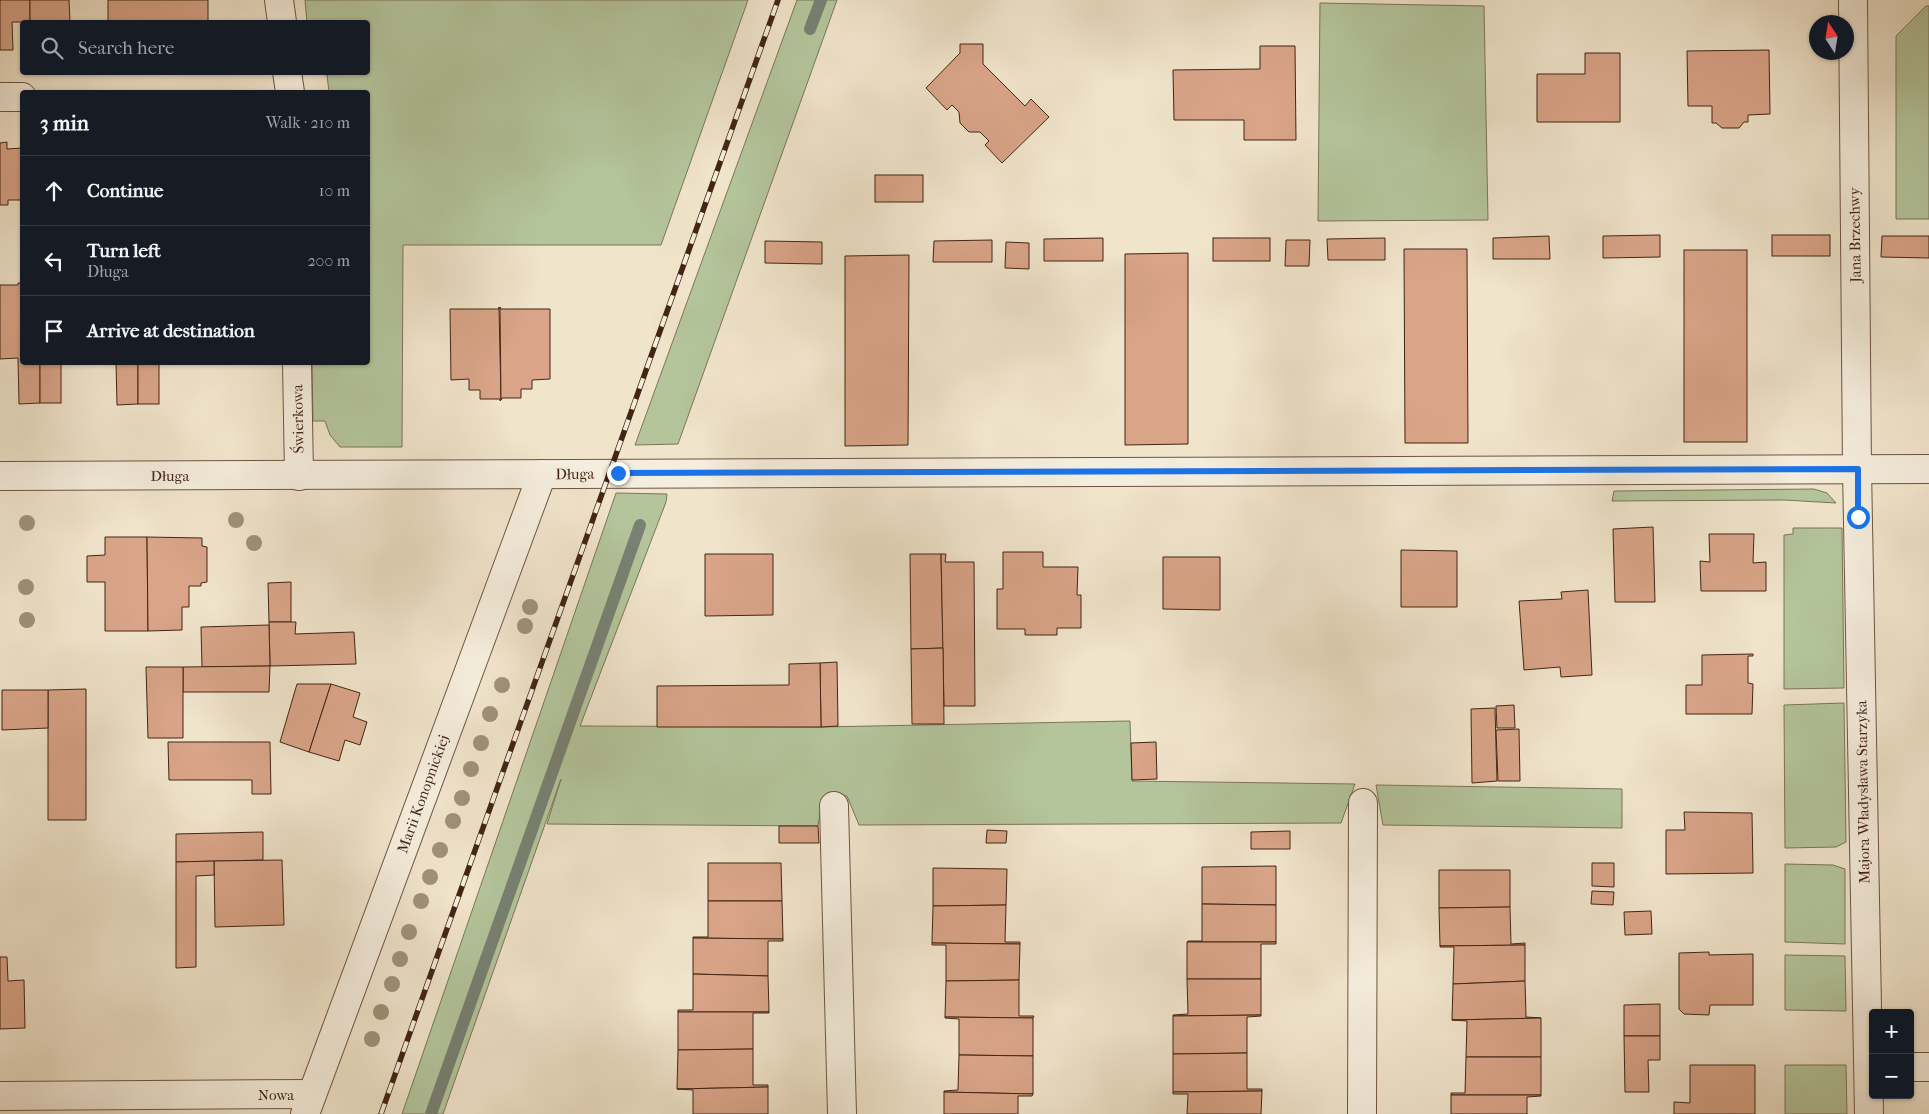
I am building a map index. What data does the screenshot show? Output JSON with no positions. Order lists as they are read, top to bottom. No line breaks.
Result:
{"streets":{"street":["Jana Brzechwy","Świerkowa","Długa","Majora Władysława Starzyka","Marii Konopnickiej","Nowa"]},"crossings":[["Jana Brzechwy","Długa"],["Jana Brzechwy","Majora Władysława Starzyka"],["Świerkowa","Długa"],["Długa","Majora Władysława Starzyka"],["Długa","Marii Konopnickiej"],["Marii Konopnickiej","Nowa"]],"north":"top","page":{"search":"Search here","heading":["3 min","Walk · 210 m"],"list":[["Continue","10 m"],["Turn left","Długa","200 m"],"Arrive at destination"],"map_buttons":["+","−"]}}
